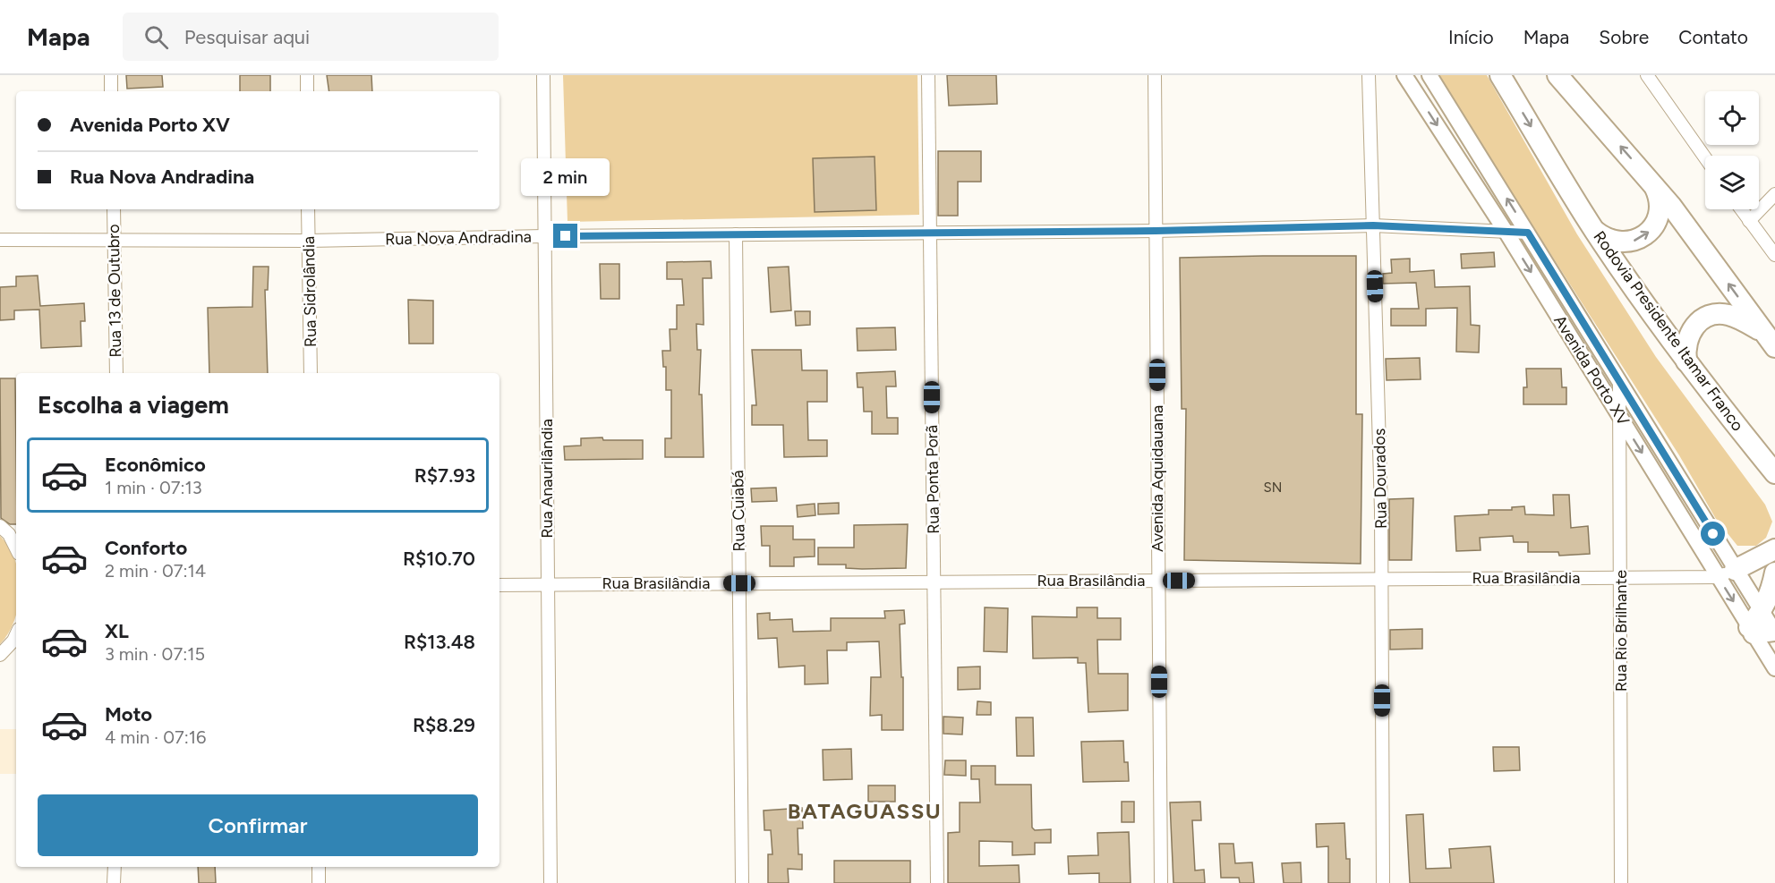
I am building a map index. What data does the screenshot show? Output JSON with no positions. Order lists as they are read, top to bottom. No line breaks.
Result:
{"streets":{"highway":["Rodovia Presidente Itamar Franco"],"street":["Rua Nova Andradina","Rua 13 de Outubro","Rua Sidrolândia","Avenida Porto XV","Rua Anaurilândia","Avenida Aquidauana","Rua Dourados","Rua Ponta Porã","Rua Cuiabá","Rua Brasilândia","Rua Rio Brilhante"]},"crossings":[["Rua Nova Andradina","Rua 13 de Outubro"],["Rua Nova Andradina","Rua Sidrolândia"],["Rua Nova Andradina","Avenida Porto XV"],["Rua Nova Andradina","Rua Anaurilândia"],["Rua Nova Andradina","Avenida Aquidauana"],["Rua Nova Andradina","Rua Dourados"],["Rua Nova Andradina","Rua Ponta Porã"],["Rua Nova Andradina","Rua Cuiabá"],["Avenida Porto XV","Rua Brasilândia"],["Avenida Porto XV","Rua Rio Brilhante"],["Rua Anaurilândia","Rua Brasilândia"],["Avenida Aquidauana","Rua Brasilândia"],["Rua Dourados","Rua Brasilândia"],["Rua Ponta Porã","Rua Brasilândia"],["Rua Cuiabá","Rua Brasilândia"],["Rua Brasilândia","Rua Rio Brilhante"]],"districts":["BATAGUASSU"],"house_numbers":["SN"],"page":{"header":"Mapa","search":"Pesquisar aqui","nav":["Início","Mapa","Sobre","Contato"],"banner":["Avenida Porto XV","Rua Nova Andradina"],"bubble":"2 min","heading":"Escolha a viagem","list":[{"name":"Econômico","note":"1 min · 07:13","value":"R$7.93"},{"name":"Conforto","note":"2 min · 07:14","value":"R$10.70"},{"name":"XL","note":"3 min · 07:15","value":"R$13.48"},{"name":"Moto","note":"4 min · 07:16","value":"R$8.29"}],"buttons":"Confirmar"}}
